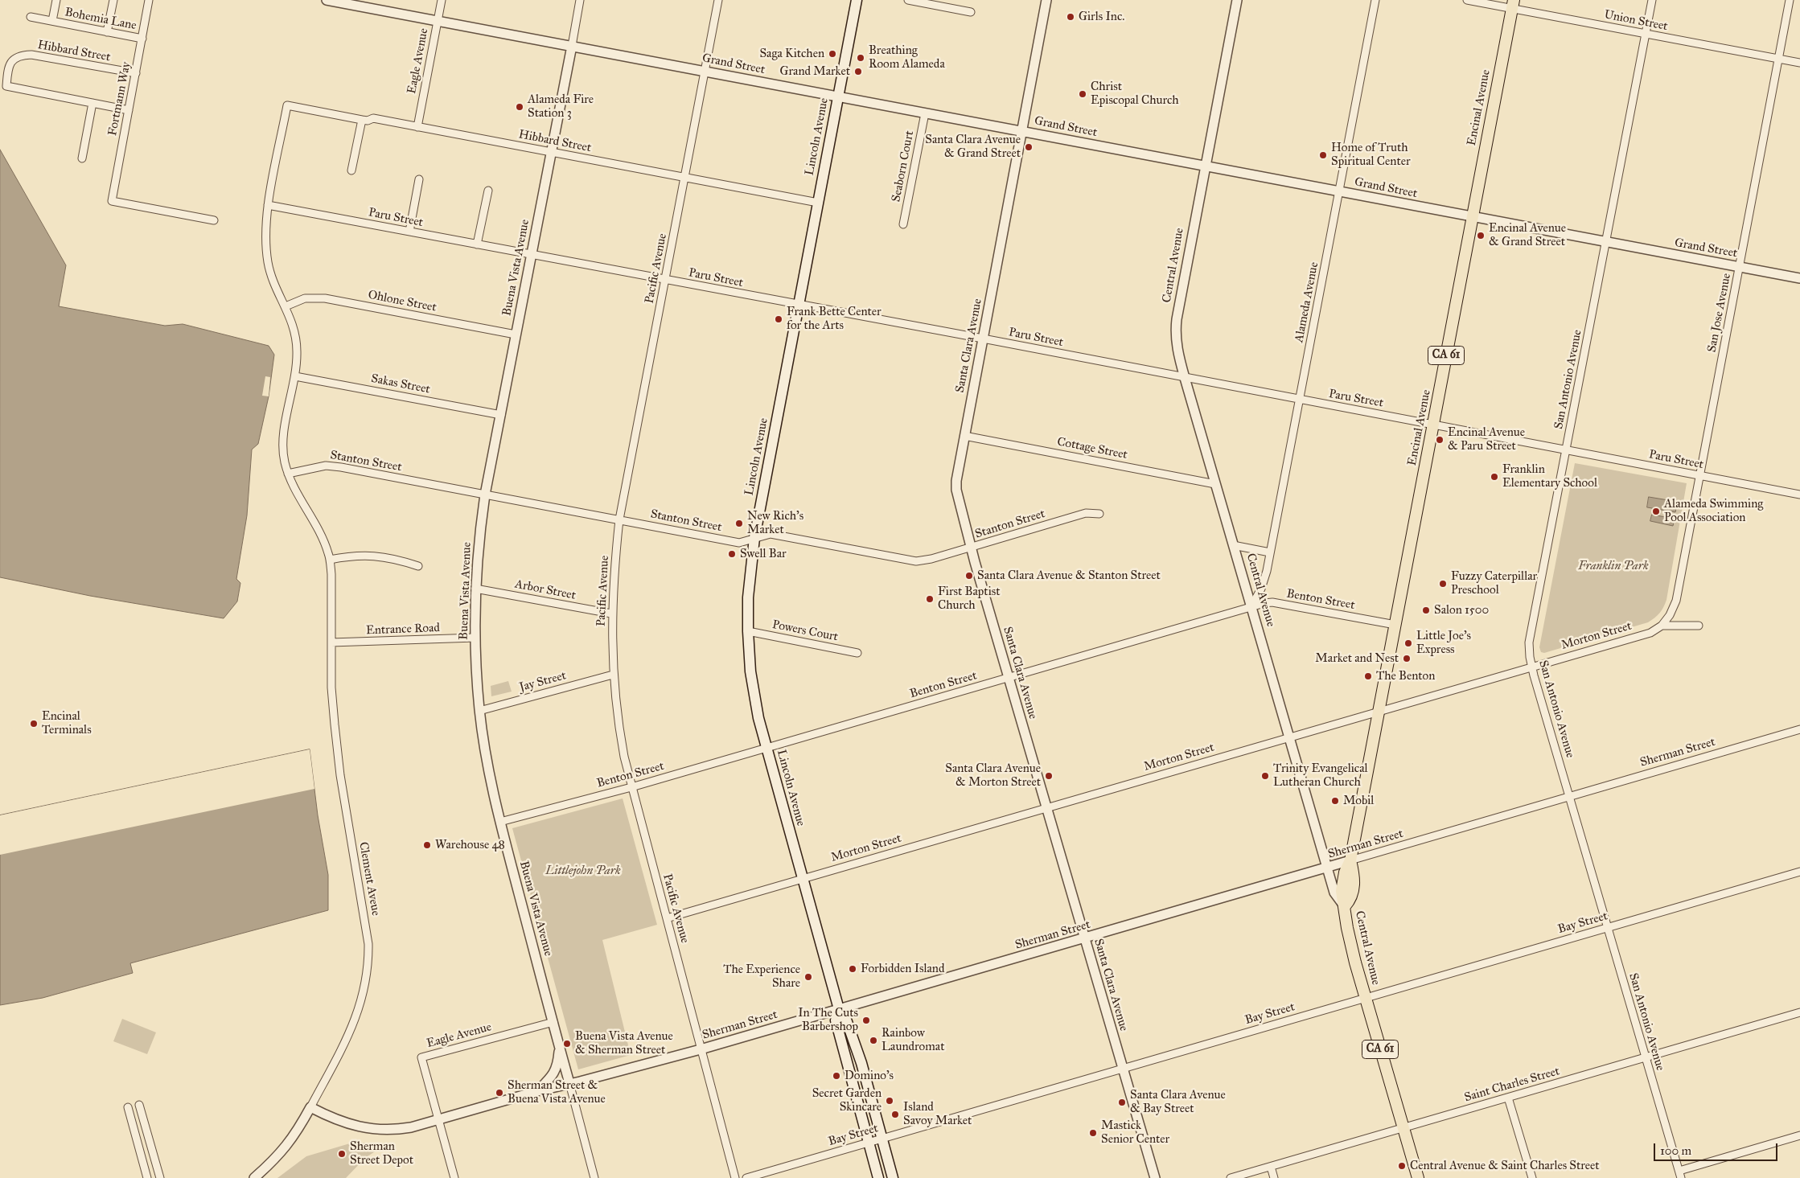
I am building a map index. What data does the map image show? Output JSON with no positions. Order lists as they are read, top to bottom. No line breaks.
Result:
{"streets":{"main road":["Encinal Avenue","Lincoln Avenue","Central Avenue","CA 61"],"street":["Bohemia Lane","Union Street","Hibbard Street","Eagle Avenue","Grand Street","Fortmann Way","Seaborn Court","Paru Street","Buena Vista Avenue","Pacific Avenue","Ohlone Street","Alameda Avenue","San Jose Avenue","Santa Clara Avenue","San Antonio Avenue","Sakas Street","Cottage Street","Stanton Street","Arbor Street","Benton Street","Entrance Road","Powers Court","Morton Street","Jay Street","Sherman Street","Clement Aveue","Bay Street","Saint Charles Street"]},"crossings":[["Bohemia Lane","Fortmann Way"],["Union Street","Encinal Avenue"],["Union Street","San Jose Avenue"],["Union Street","San Antonio Avenue"],["Hibbard Street","Eagle Avenue"],["Hibbard Street","Fortmann Way"],["Hibbard Street","Lincoln Avenue"],["Hibbard Street","Buena Vista Avenue"],["Hibbard Street","Pacific Avenue"],["Hibbard Street","Clement Aveue"],["Eagle Avenue","Grand Street"],["Eagle Avenue","Buena Vista Avenue"],["Eagle Avenue","Sherman Street"],["Grand Street","Encinal Avenue"],["Grand Street","Lincoln Avenue"],["Grand Street","Seaborn Court"],["Grand Street","Central Avenue"],["Grand Street","Buena Vista Avenue"],["Grand Street","Pacific Avenue"],["Grand Street","Alameda Avenue"],["Grand Street","San Jose Avenue"],["Grand Street","Santa Clara Avenue"],["Grand Street","San Antonio Avenue"],["Encinal Avenue","Paru Street"],["Encinal Avenue","Central Avenue"],["Encinal Avenue","Benton Street"],["Encinal Avenue","Morton Street"],["Encinal Avenue","Sherman Street"],["Lincoln Avenue","Paru Street"],["Lincoln Avenue","Stanton Street"],["Lincoln Avenue","Benton Street"],["Lincoln Avenue","Powers Court"],["Lincoln Avenue","Morton Street"],["Lincoln Avenue","Sherman Street"],["Lincoln Avenue","Bay Street"],["Paru Street","Central Avenue"],["Paru Street","Buena Vista Avenue"],["Paru Street","Pacific Avenue"],["Paru Street","Alameda Avenue"],["Paru Street","San Jose Avenue"],["Paru Street","Santa Clara Avenue"],["Paru Street","San Antonio Avenue"],["Paru Street","Clement Aveue"],["Central Avenue","Alameda Avenue"],["Central Avenue","Cottage Street"],["Central Avenue","Benton Street"],["Central Avenue","Morton Street"],["Central Avenue","Sherman Street"],["Central Avenue","Bay Street"],["Central Avenue","Saint Charles Street"],["Buena Vista Avenue","Ohlone Street"],["Buena Vista Avenue","Sakas Street"],["Buena Vista Avenue","Stanton Street"],["Buena Vista Avenue","Arbor Street"],["Buena Vista Avenue","Benton Street"],["Buena Vista Avenue","Entrance Road"],["Buena Vista Avenue","Jay Street"],["Buena Vista Avenue","Sherman Street"],["Pacific Avenue","Stanton Street"],["Pacific Avenue","Arbor Street"],["Pacific Avenue","Benton Street"],["Pacific Avenue","Morton Street"],["Pacific Avenue","Jay Street"],["Pacific Avenue","Sherman Street"],["Ohlone Street","Clement Aveue"],["Alameda Avenue","Benton Street"],["San Jose Avenue","Morton Street"],["Santa Clara Avenue","Cottage Street"],["Santa Clara Avenue","Stanton Street"],["Santa Clara Avenue","Benton Street"],["Santa Clara Avenue","Morton Street"],["Santa Clara Avenue","Sherman Street"],["Santa Clara Avenue","Bay Street"],["San Antonio Avenue","Morton Street"],["San Antonio Avenue","Sherman Street"],["San Antonio Avenue","Bay Street"],["San Antonio Avenue","Saint Charles Street"],["Sakas Street","Clement Aveue"],["Stanton Street","Clement Aveue"],["Entrance Road","Clement Aveue"],["Sherman Street","Clement Aveue"]],"parks":["Franklin Park","Littlejohn Park"],"places":["Girls Inc.","Saga Kitchen","Breathing Room Alameda","Grand Market","Christ Episcopal Church","Alameda Fire Station 3","Santa Clara Avenue & Grand Street","Home of Truth Spiritual Center","Encinal Avenue & Grand Street","Frank Bette Center for the Arts","Encinal Avenue & Paru Street","Franklin Elementary School","Alameda Swimming Pool Association","New Rich's Market","Swell Bar","Santa Clara Avenue & Stanton Street","Fuzzy Caterpillar Preschool","First Baptist Church","Salon 1500","Little Joe's Express","Market and Nest","The Benton","Encinal Terminals","Santa Clara Avenue & Morton Street","Trinity Evangelical Lutheran Church","Mobil","Warehouse 48","Forbidden Island","The Experience Share","In The Cuts Barbershop","Rainbow Laundromat","Buena Vista Avenue & Sherman Street","Domino's","Sherman Street & Buena Vista Avenue","Secret Garden Skincare","Santa Clara Avenue & Bay Street","Island Savoy Market","Mastick Senior Center","Sherman Street Depot","Central Avenue & Saint Charles Street"],"scale_bar":"100 m"}
